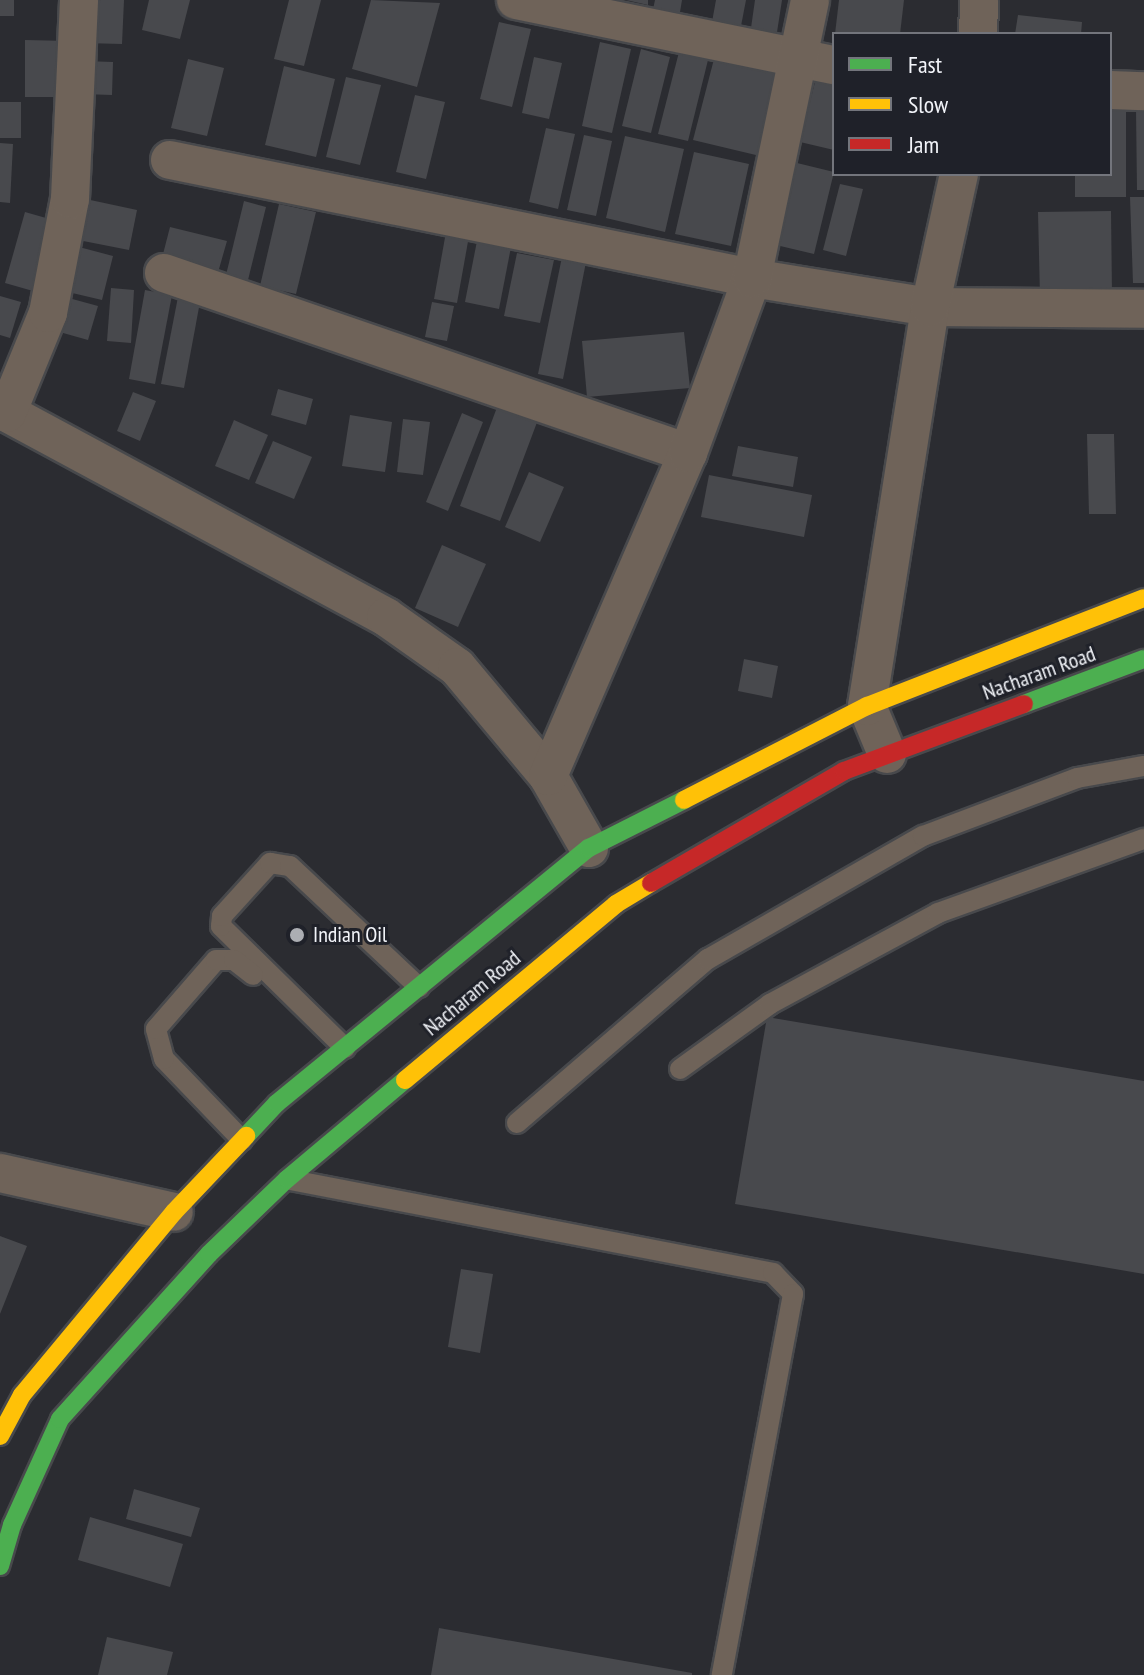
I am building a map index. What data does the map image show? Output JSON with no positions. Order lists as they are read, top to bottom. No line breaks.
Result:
{"streets":{"main road":["Nacharam Road"]},"places":["Indian Oil"],"legend":["Fast","Slow","Jam"]}
